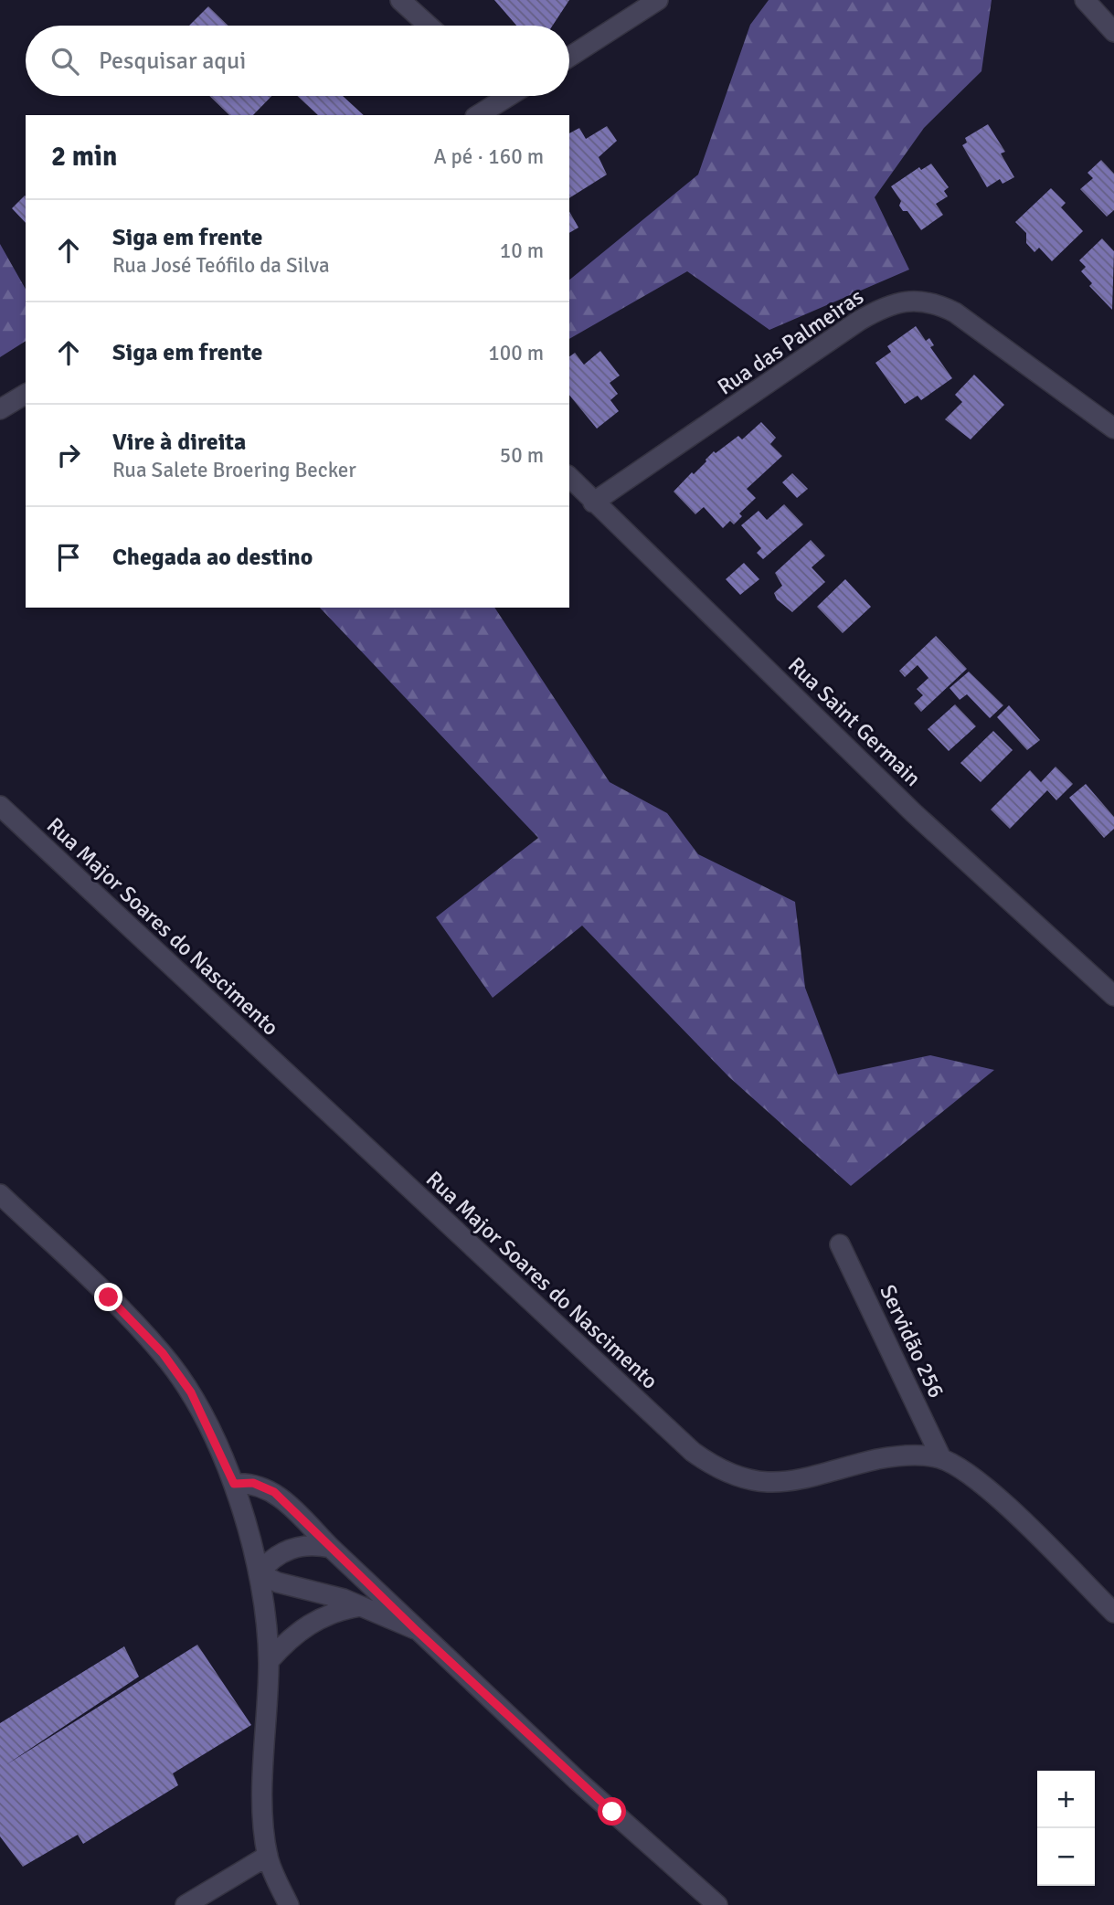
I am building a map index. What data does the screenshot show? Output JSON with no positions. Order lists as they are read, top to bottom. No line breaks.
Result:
{"streets":{"street":["Rua das Palmeiras","Rua Saint Germain","Rua Major Soares do Nascimento","Servidão 256"]},"crossings":[["Rua das Palmeiras","Rua Saint Germain"],["Rua Major Soares do Nascimento","Servidão 256"]],"page":{"search":"Pesquisar aqui","heading":["2 min","A pé · 160 m"],"list":[["Siga em frente","Rua José Teófilo da Silva","10 m"],["Siga em frente","100 m"],["Vire à direita","Rua Salete Broering Becker","50 m"],"Chegada ao destino"],"map_buttons":["+","−"]}}
